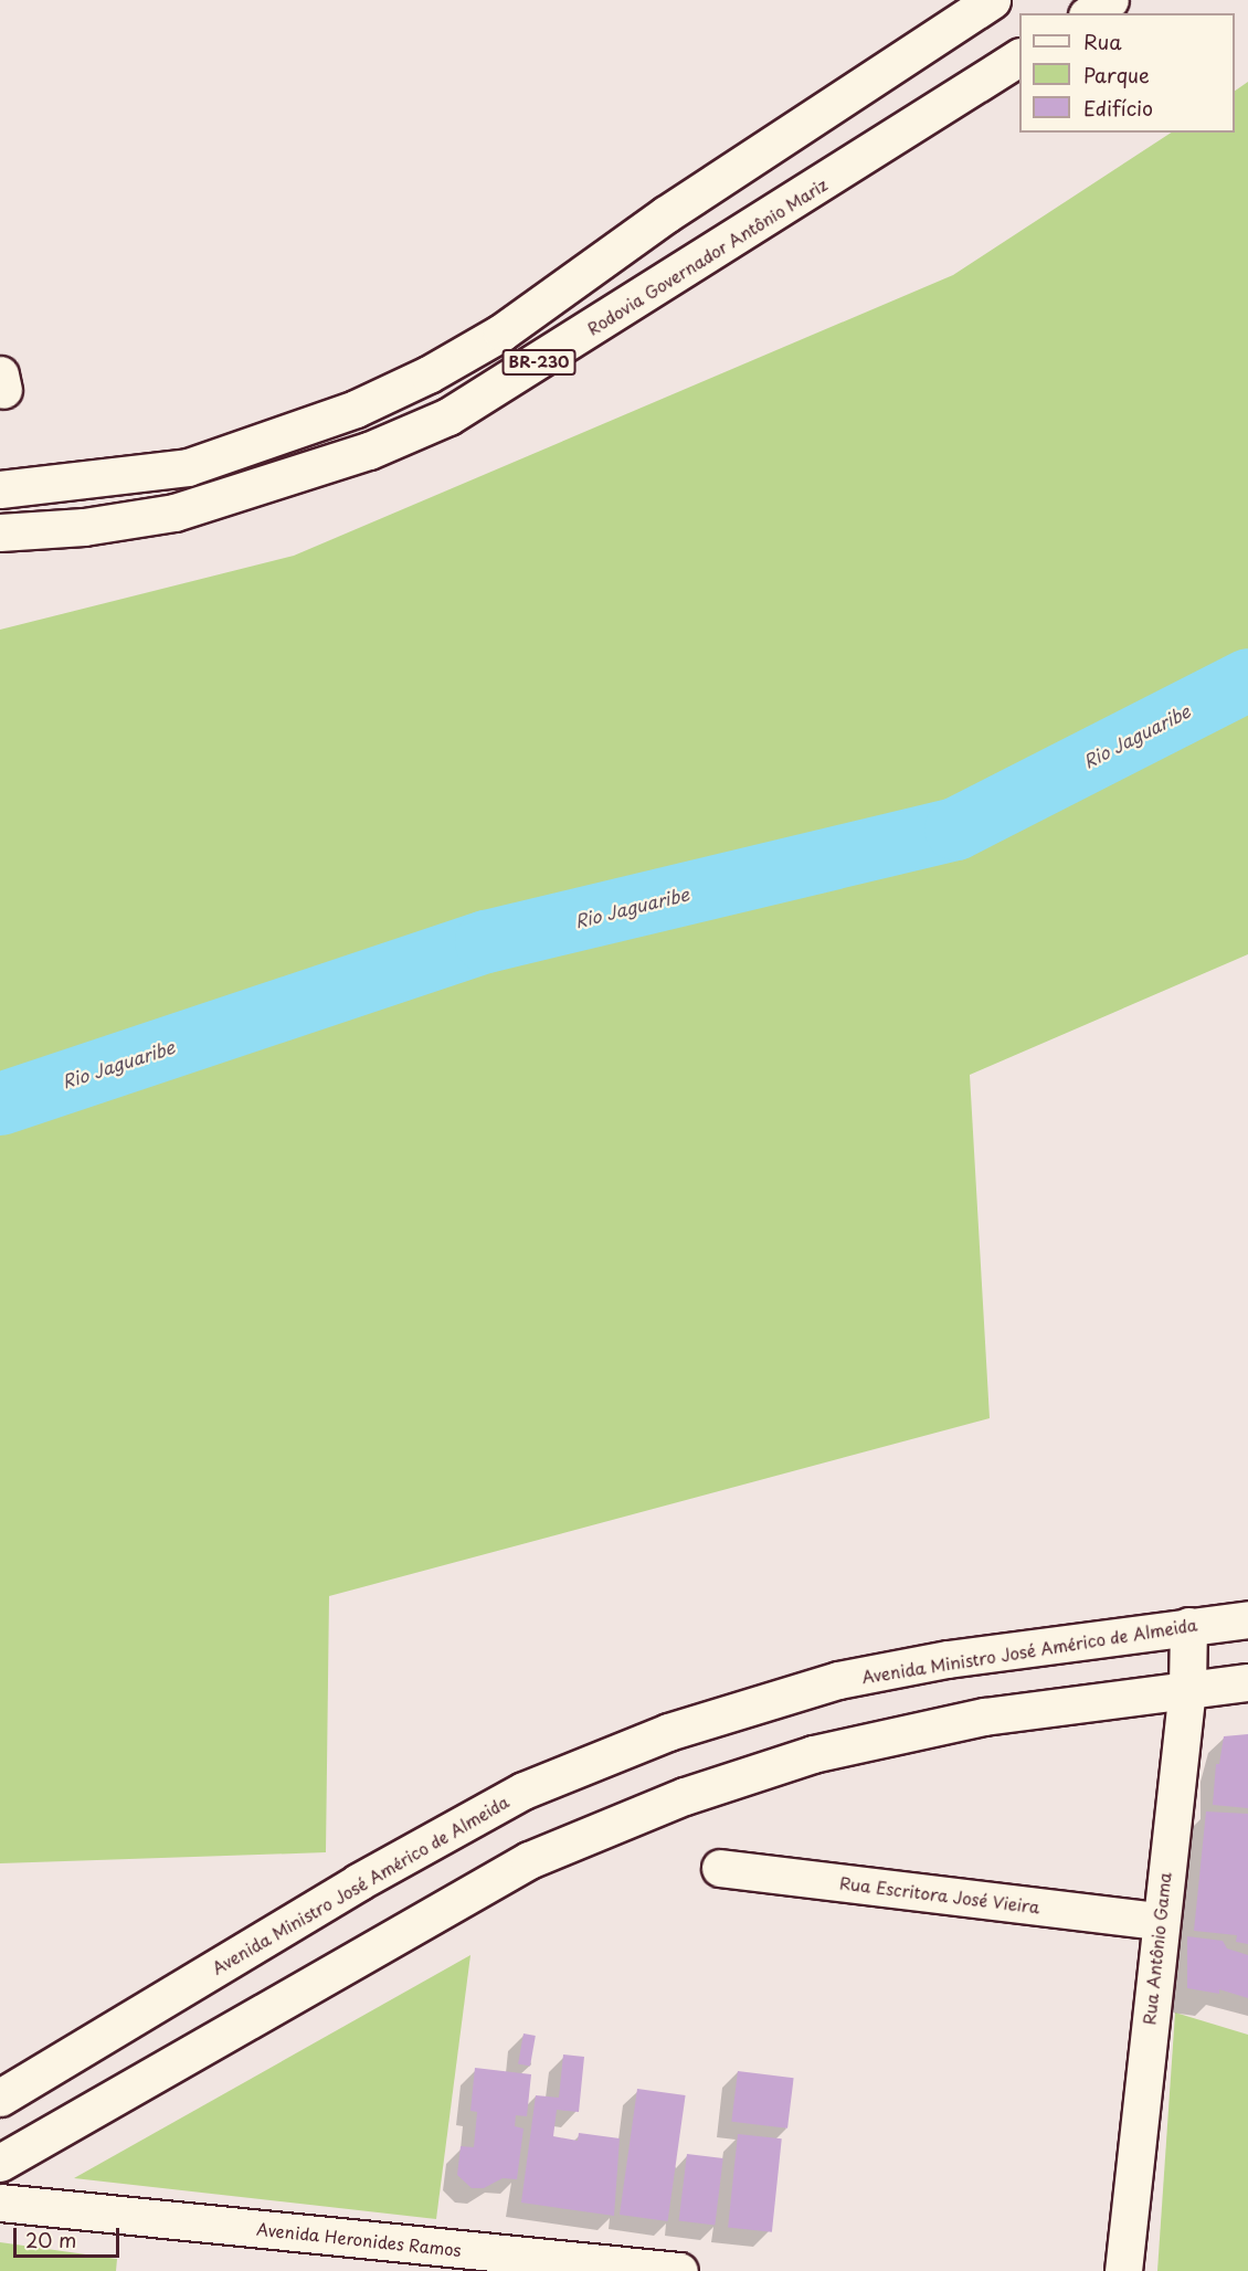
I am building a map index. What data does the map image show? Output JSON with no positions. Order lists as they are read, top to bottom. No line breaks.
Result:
{"streets":{"main road":["Rodovia Governador Antônio Mariz","BR-230","Avenida Ministro José Américo de Almeida","Rua Escritora José Vieira","Rua Antônio Gama","Avenida Heronides Ramos"]},"crossings":[["Avenida Ministro José Américo de Almeida","Rua Antônio Gama"],["Rua Escritora José Vieira","Rua Antônio Gama"]],"water":["Rio Jaguaribe"],"legend":["Rua","Parque","Edifício"],"scale_bar":"20 m"}
